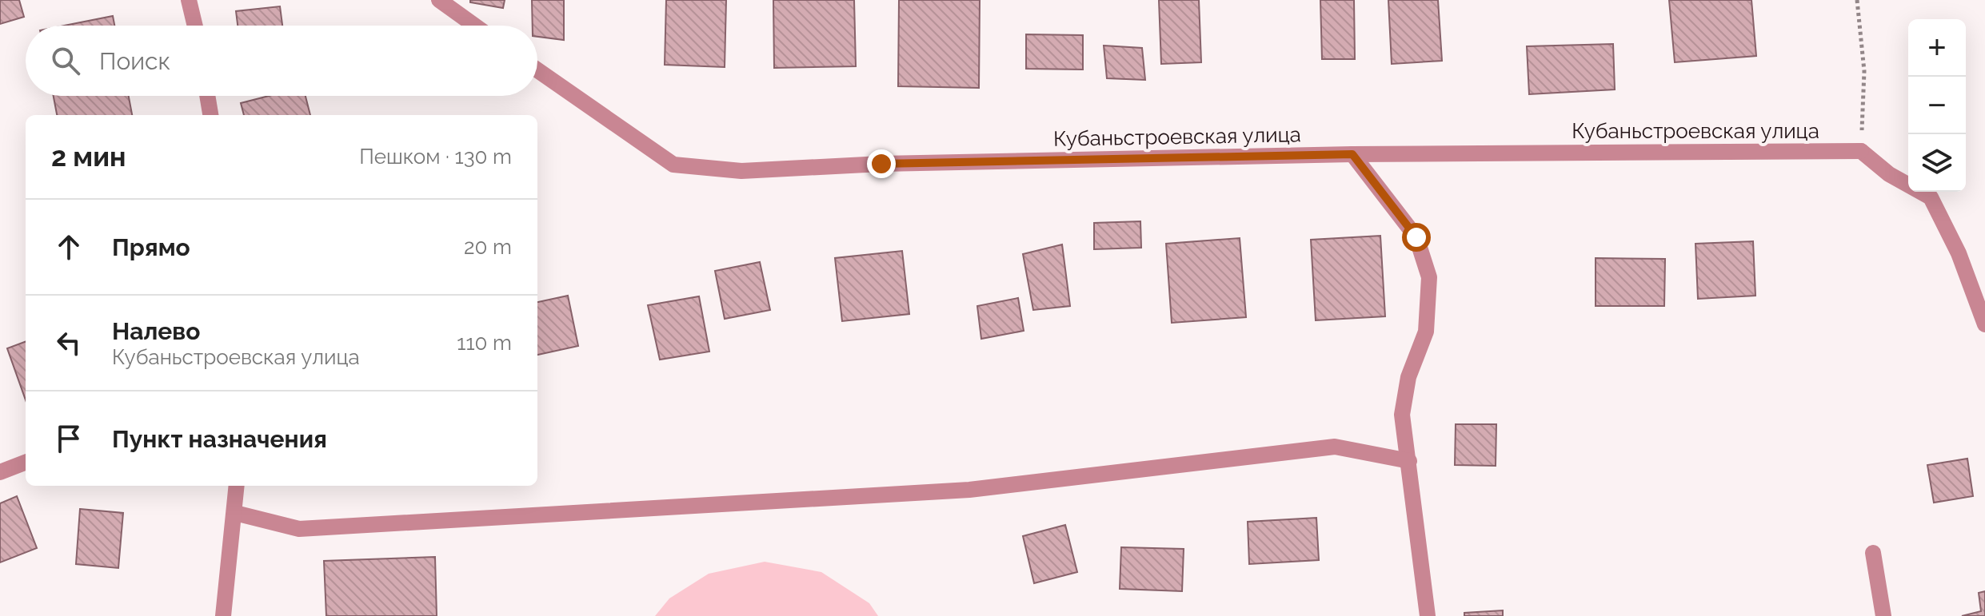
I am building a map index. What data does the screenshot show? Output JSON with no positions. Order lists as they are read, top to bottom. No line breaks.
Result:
{"streets":{"street":["Кубаньстроевская улица"]},"page":{"map_buttons":["+","−"],"search":"Поиск","heading":["2 мин","Пешком · 130 m"],"list":[["Прямо","20 m"],["Налево","Кубаньстроевская улица","110 m"],"Пункт назначения"]}}
